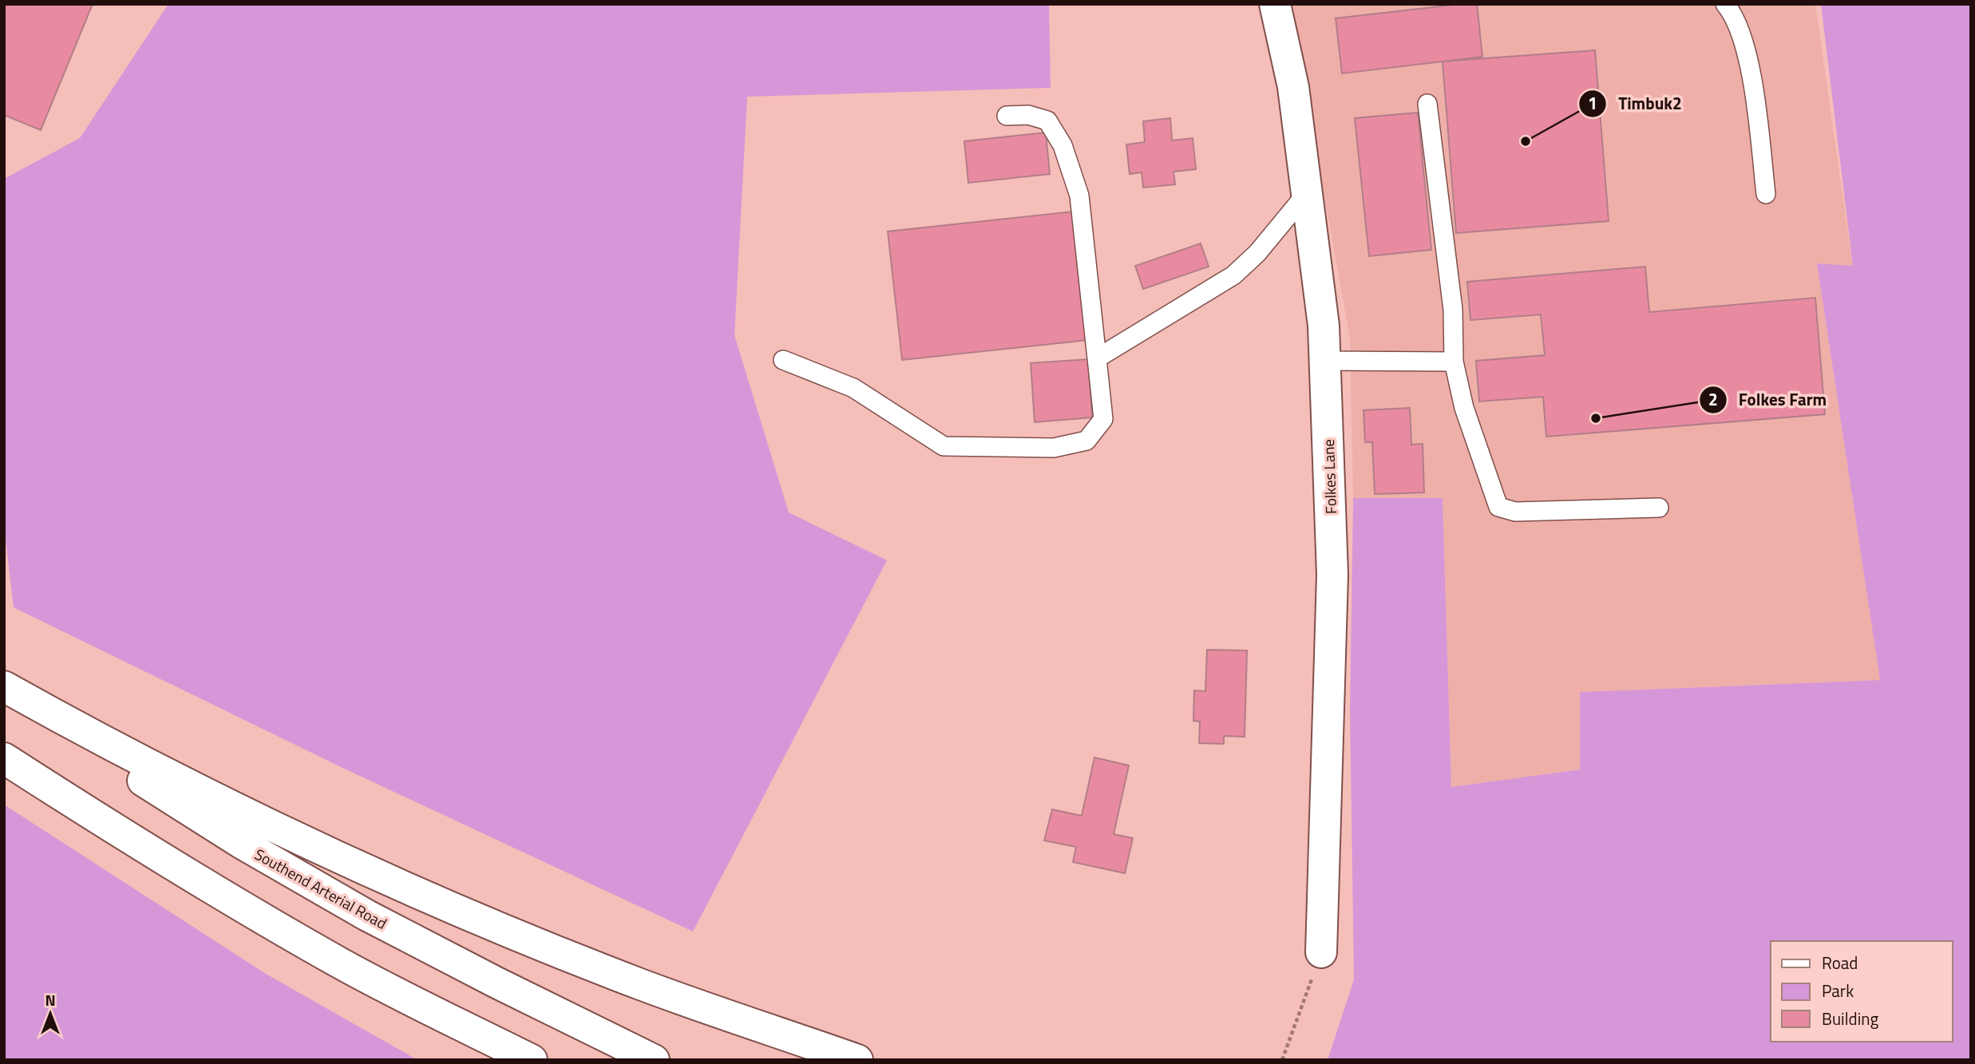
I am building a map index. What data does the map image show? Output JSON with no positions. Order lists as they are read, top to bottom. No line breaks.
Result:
{"streets":{"main road":["Folkes Lane","Southend Arterial Road"]},"places":["Timbuk2","Folkes Farm"],"legend":["Road","Park","Building"],"north":"top"}
